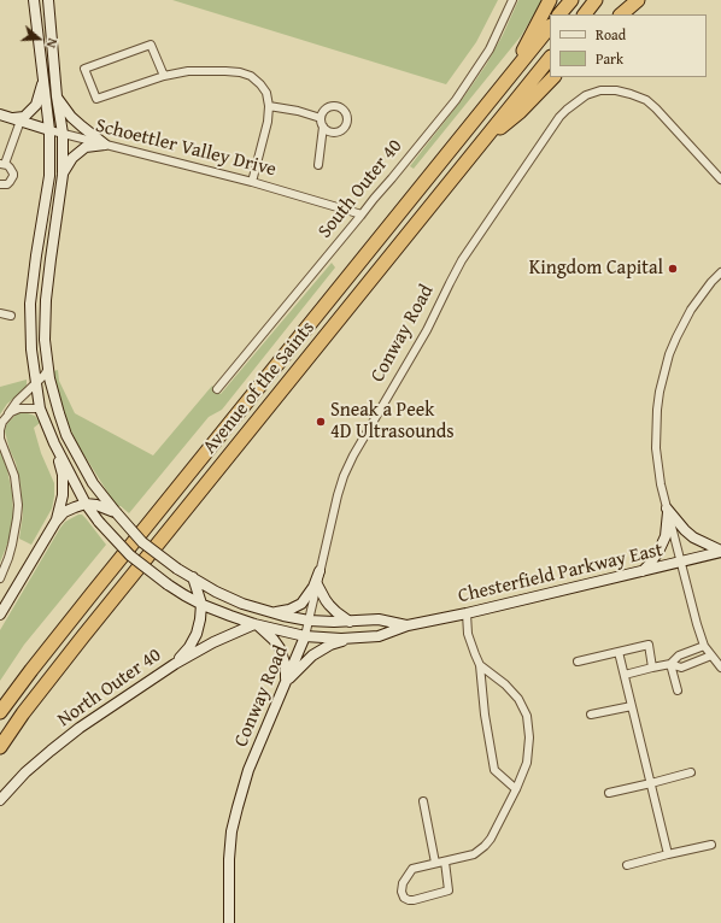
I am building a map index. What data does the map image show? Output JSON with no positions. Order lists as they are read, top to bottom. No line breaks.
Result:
{"streets":{"highway":["Avenue of the Saints"],"street":["Schoettler Valley Drive","South Outer 40","Conway Road","Chesterfield Parkway East","North Outer 40"]},"crossings":[["Schoettler Valley Drive","South Outer 40"],["Schoettler Valley Drive","Chesterfield Parkway East"],["Conway Road","Chesterfield Parkway East"],["Chesterfield Parkway East","North Outer 40"]],"places":["Kingdom Capital","Sneak a Peek 4D Ultrasounds"],"legend":["Road","Park"],"north":"right"}
